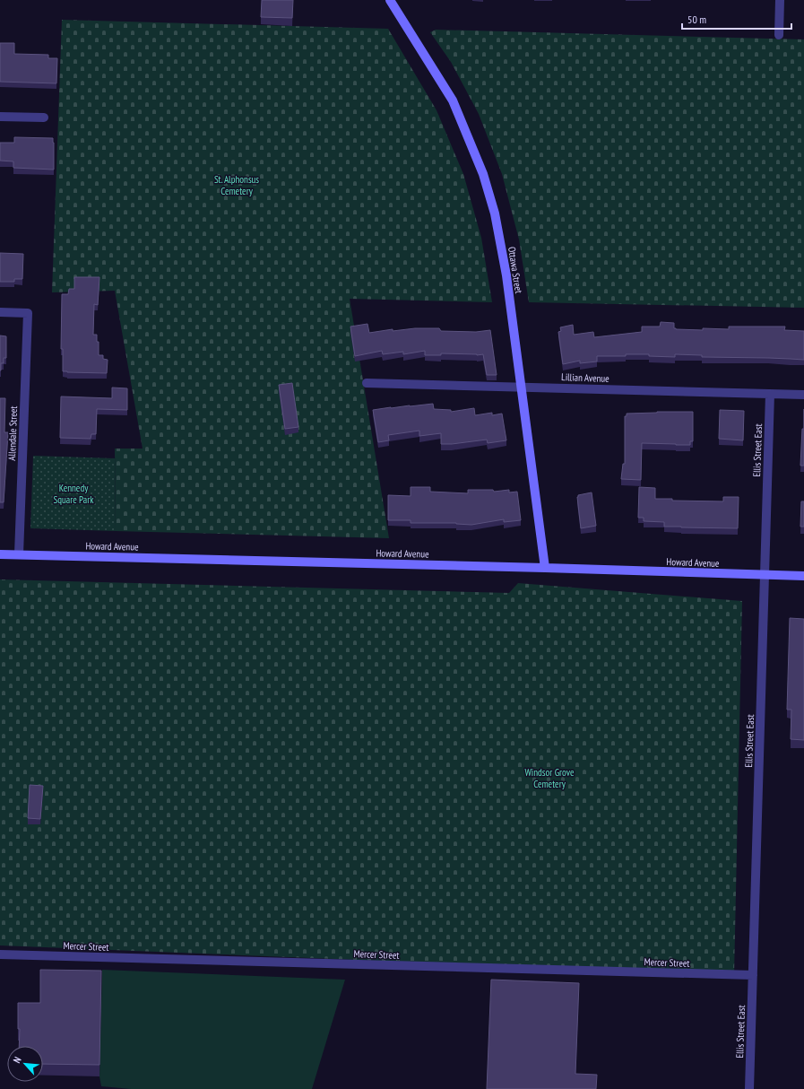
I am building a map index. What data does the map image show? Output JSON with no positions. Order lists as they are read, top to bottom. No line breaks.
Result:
{"streets":{"main road":["Ottawa Street","Howard Avenue"],"street":["Lillian Avenue","Allendale Street","Ellis Street East","Mercer Street"]},"crossings":[["Ottawa Street","Lillian Avenue"],["Ottawa Street","Howard Avenue"],["Lillian Avenue","Ellis Street East"],["Allendale Street","Howard Avenue"],["Ellis Street East","Howard Avenue"],["Ellis Street East","Mercer Street"]],"parks":["St. Alphonsus Cemetery","Kennedy Square Park","Windsor Grove Cemetery"],"scale_bar":"50 m","north":"top left"}
